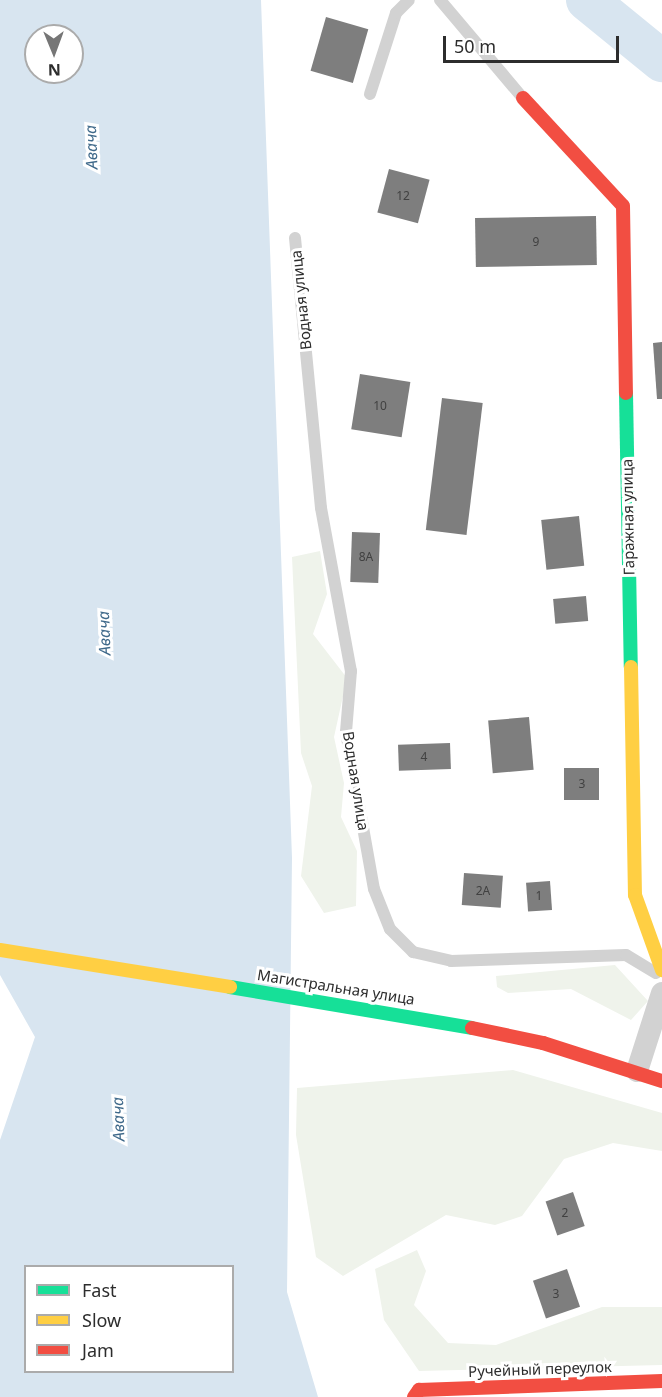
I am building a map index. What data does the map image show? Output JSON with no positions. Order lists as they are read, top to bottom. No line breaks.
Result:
{"streets":{"street":["Гаражная улица","Магистральная улица","Ручейный переулок"],"lane":["Водная улица"]},"water":["Авача"],"house_numbers":["12","9","10","8А","4","3","2А","1","2","3"],"legend":["Fast","Slow","Jam"],"scale_bar":"50 m","north":"bottom"}
